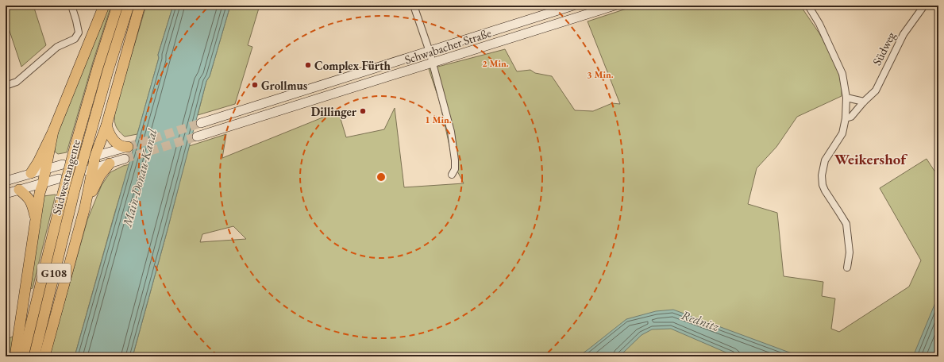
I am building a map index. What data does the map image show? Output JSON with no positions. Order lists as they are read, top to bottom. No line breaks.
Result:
{"streets":{"highway":["Südwesttangente","G108"],"main road":["Schwabacher Straße"],"street":["Südweg"]},"districts":["Weikershof"],"water":["Main-Donau-Kanal","Rednitz"],"places":["Complex Fürth","Grollmus","Dillinger"],"rings":["2 Min.","3 Min.","1 Min."]}
